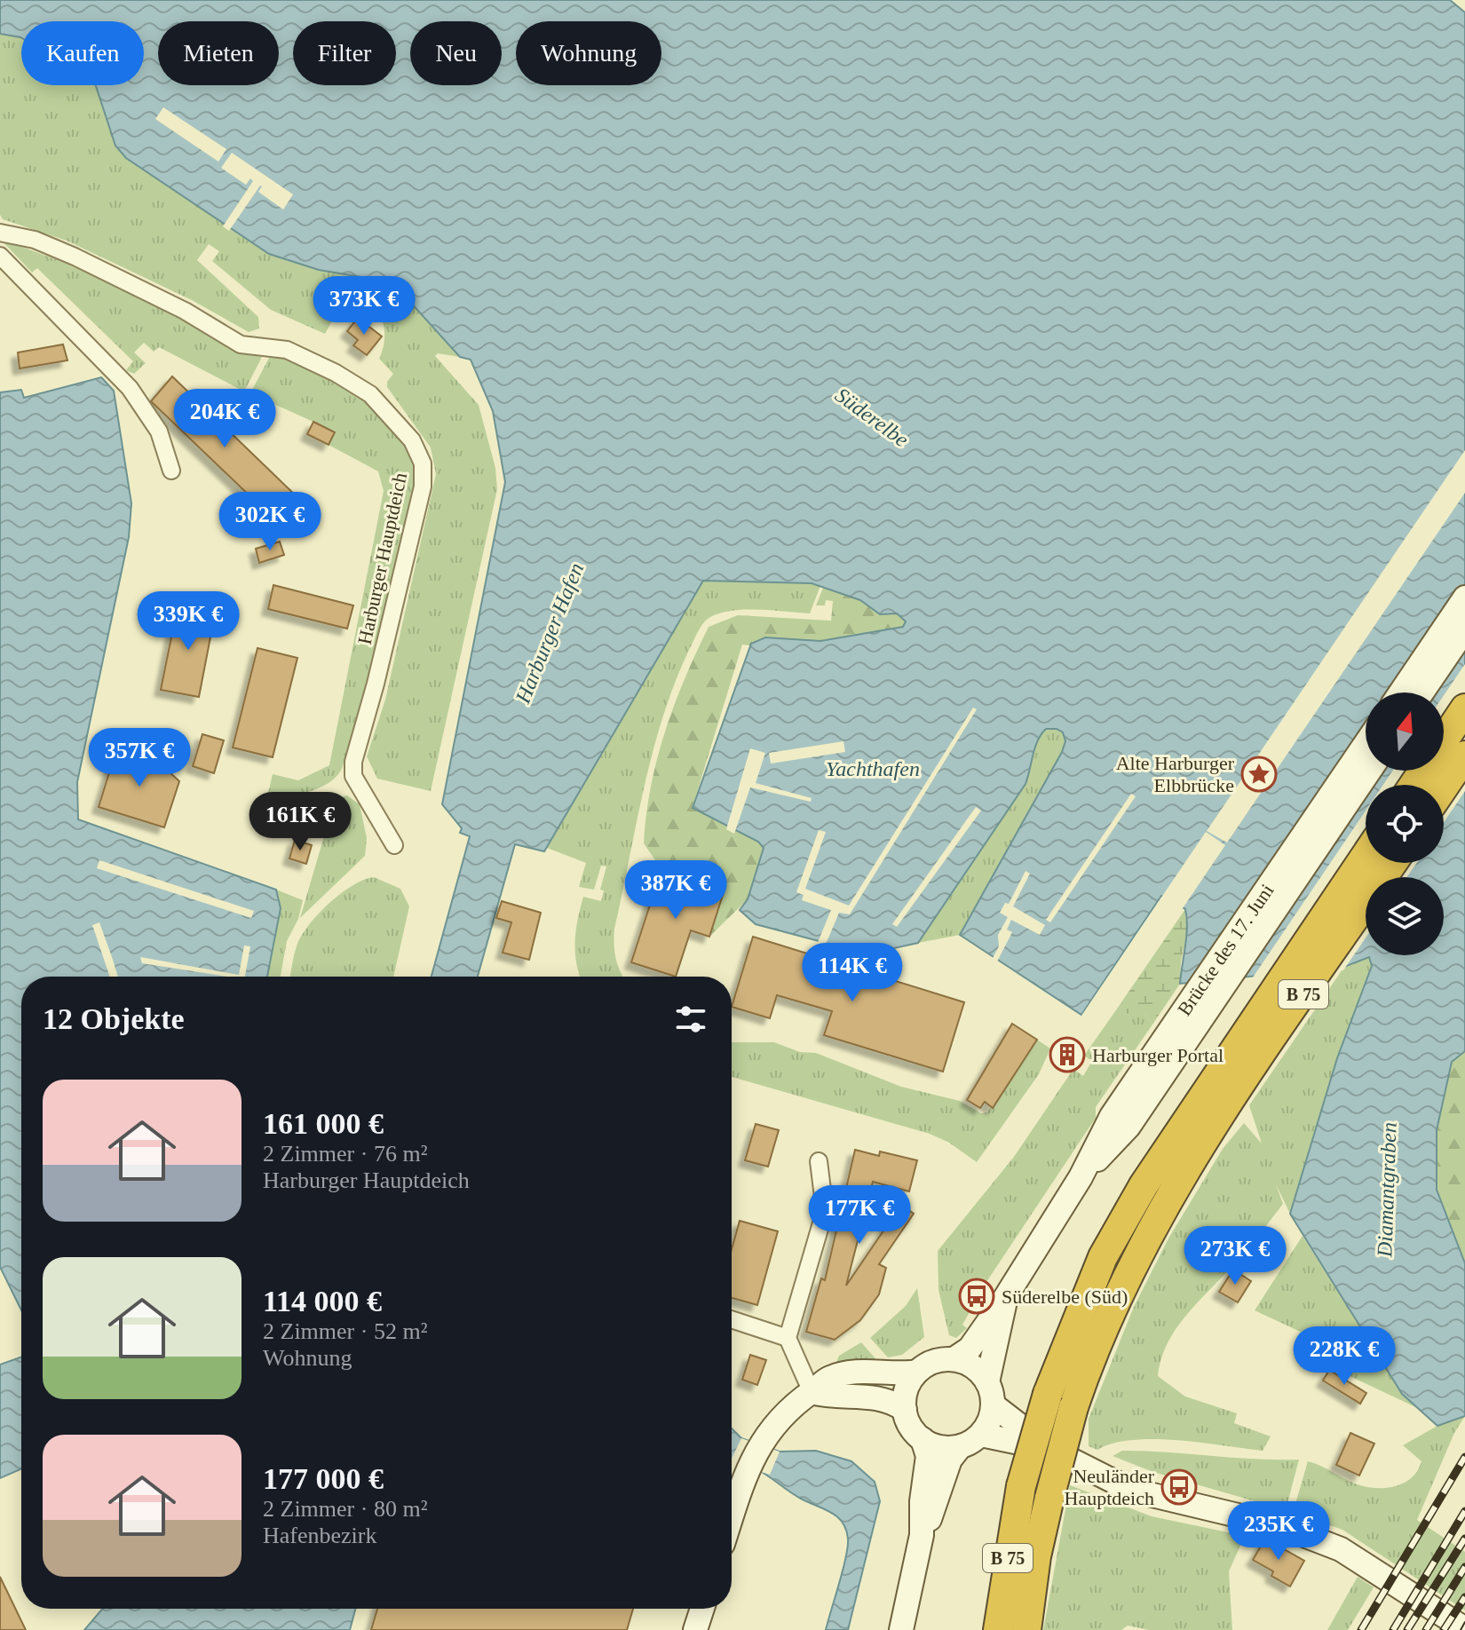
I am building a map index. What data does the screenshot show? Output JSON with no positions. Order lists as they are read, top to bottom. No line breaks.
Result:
{"streets":{"highway":["B 75"],"main road":["Brücke des 17. Juni"],"street":["Harburger Hauptdeich"]},"water":["Süderelbe","Harburger Hafen","Yachthafen","Diamantgraben"],"places":{"place":["Alte Harburger Elbbrücke"],"building":["Harburger Portal"],"bus stop":["Süderelbe (Süd)","Neuländer Hauptdeich"]},"north":"top","page":{"chip":["Kaufen","Mieten","Filter","Neu","Wohnung"],"price":["373K €","204K €","302K €","339K €","357K €","161K €","387K €","114K €","177K €","273K €","228K €","235K €"],"heading":"12 Objekte","list":[{"name":"161 000 €","note":"2 Zimmer · 76 m² · Harburger Hauptdeich"},{"name":"114 000 €","note":"2 Zimmer · 52 m² · Wohnung"},{"name":"177 000 €","note":"2 Zimmer · 80 m² · Hafenbezirk"}]}}
